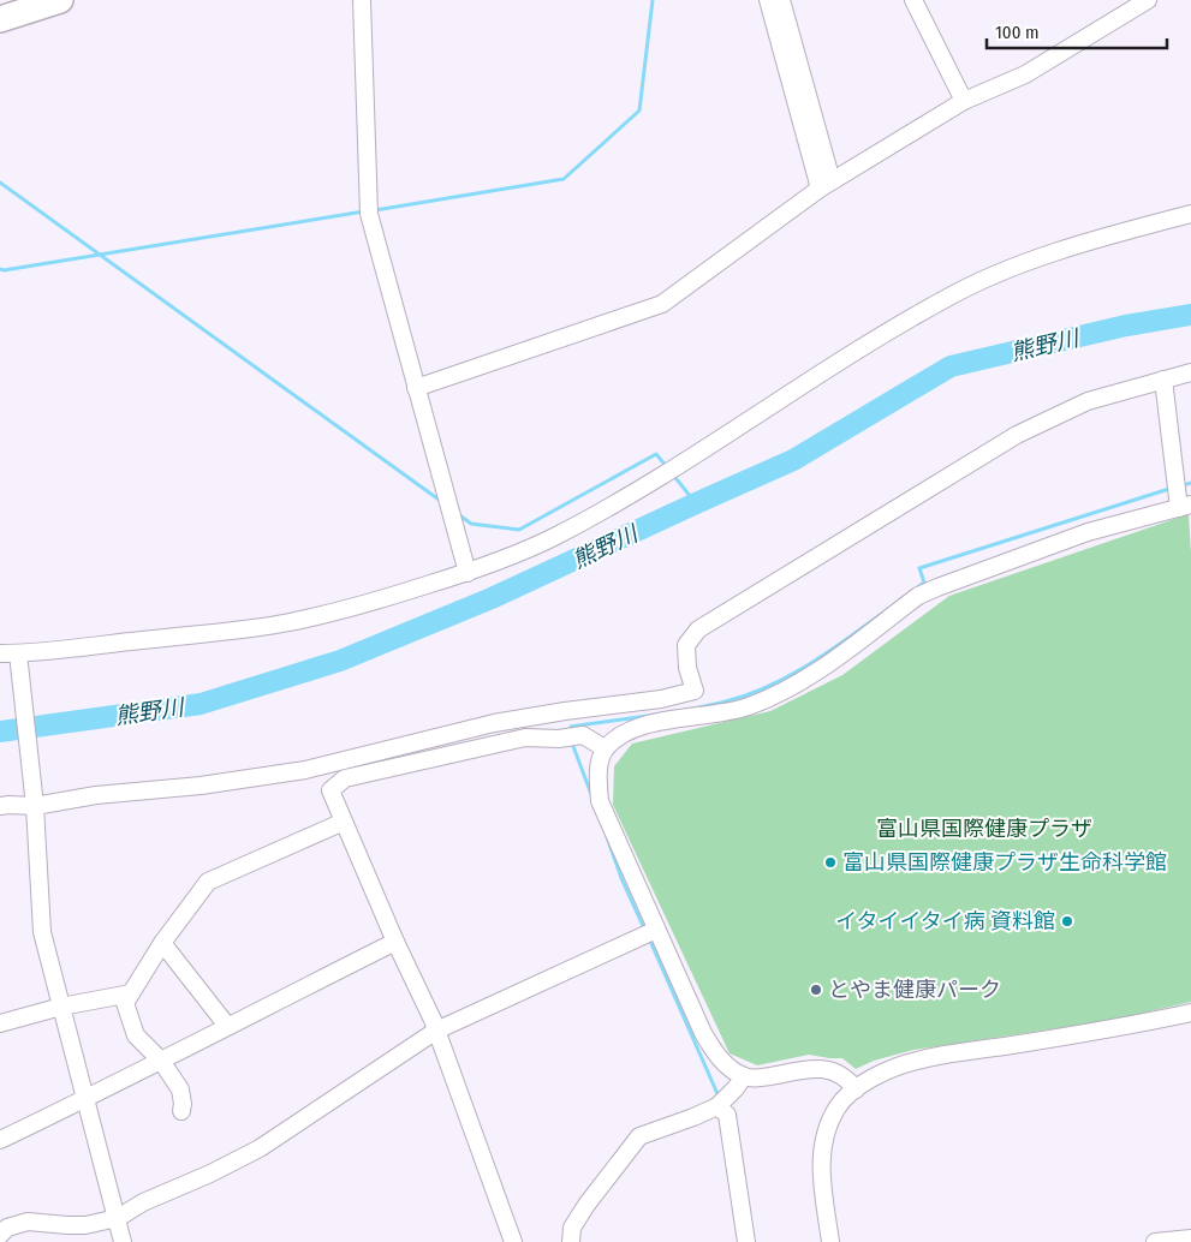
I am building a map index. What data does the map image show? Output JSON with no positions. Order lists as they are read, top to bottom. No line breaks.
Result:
{"water":["熊野川"],"parks":["富山県国際健康プラザ"],"places":["富山県国際健康プラザ生命科学館","イタイイタイ病 資料館","とやま健康パーク"],"scale_bar":"100 m"}
